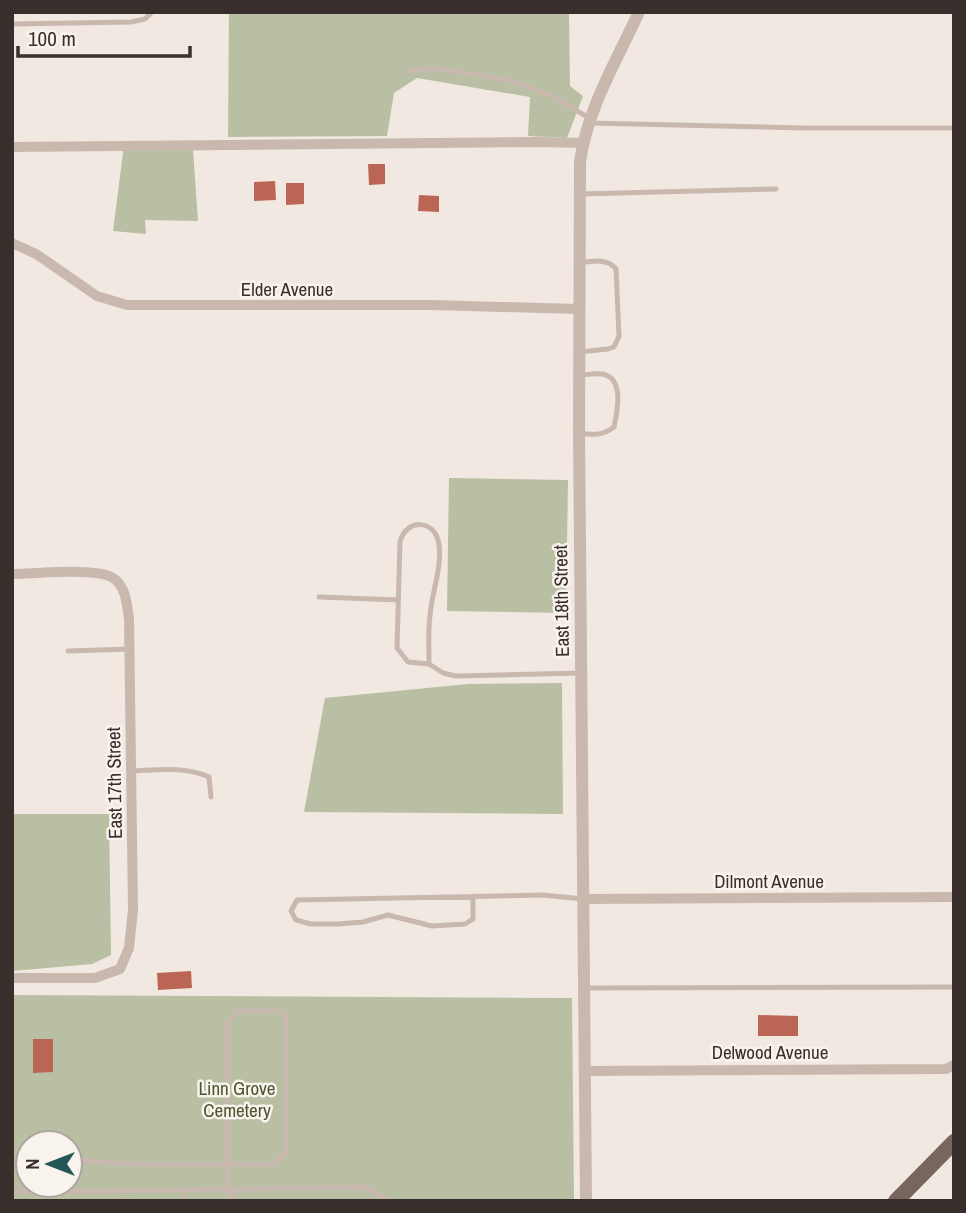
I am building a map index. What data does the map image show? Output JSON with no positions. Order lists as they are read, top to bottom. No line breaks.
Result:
{"streets":{"street":["Elder Avenue","East 18th Street","East 17th Street","Dilmont Avenue","Delwood Avenue"]},"crossings":[["Elder Avenue","East 18th Street"],["East 18th Street","Dilmont Avenue"],["East 18th Street","Delwood Avenue"]],"parks":["Linn Grove Cemetery"],"scale_bar":"100 m","north":"left"}
